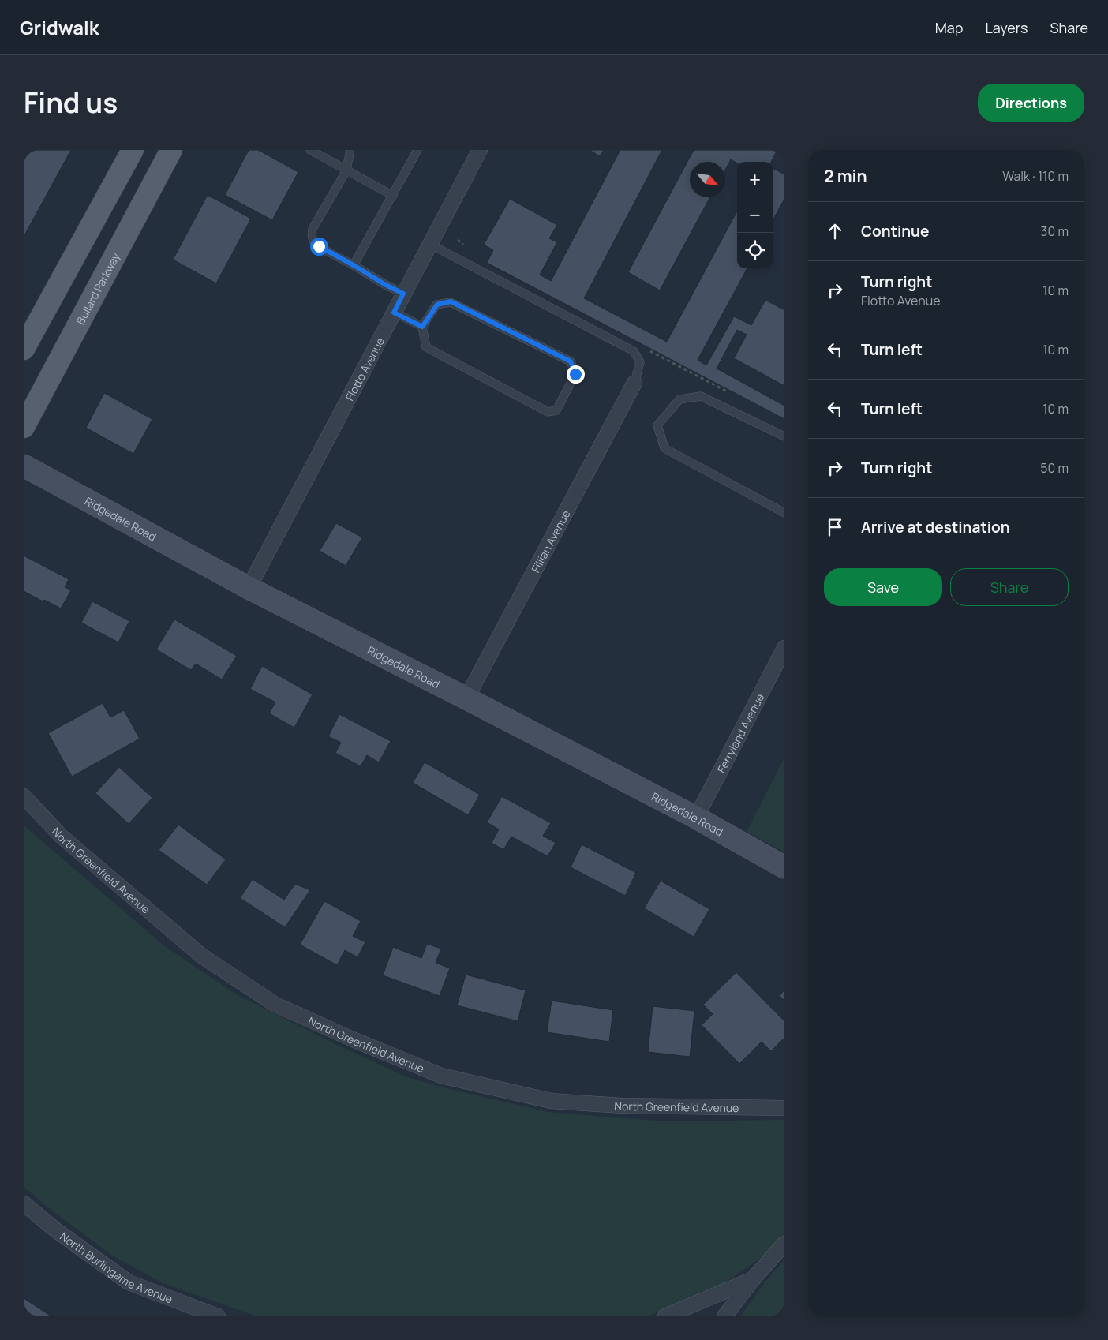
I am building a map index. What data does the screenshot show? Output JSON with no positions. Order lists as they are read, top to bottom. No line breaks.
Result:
{"streets":{"main road":["Bullard Parkway"],"street":["Flotto Avenue","Ridgedale Road","Fillian Avenue","Ferryland Avenue","North Greenfield Avenue","North Burlingame Avenue"]},"crossings":[["Flotto Avenue","Ridgedale Road"],["Ridgedale Road","Fillian Avenue"],["Ridgedale Road","Ferryland Avenue"]],"north":"bottom right","page":{"header":"Gridwalk","nav":["Map","Layers","Share"],"title":"Find us","buttons":["Directions",["Save","Share"]],"heading":["2 min","Walk · 110 m"],"map_buttons":["+","−"],"list":[["Continue","30 m"],["Turn right","Flotto Avenue","10 m"],["Turn left","10 m"],["Turn left","10 m"],["Turn right","50 m"],"Arrive at destination"]}}
